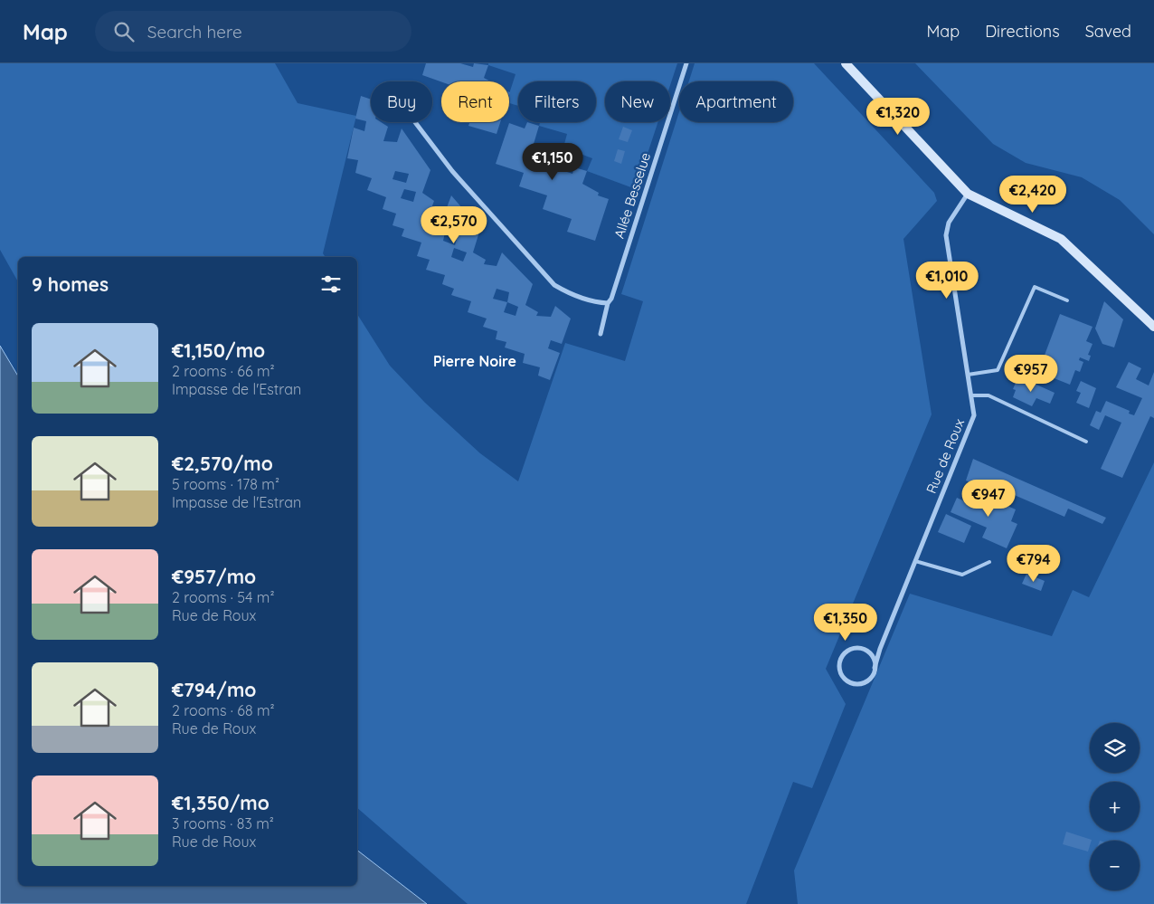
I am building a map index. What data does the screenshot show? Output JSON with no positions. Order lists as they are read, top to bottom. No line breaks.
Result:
{"streets":{"street":["Allée Besselue","Rue de Roux"]},"districts":["Pierre Noire"],"page":{"header":"Map","search":"Search here","nav":["Map","Directions","Saved"],"chip":["Buy","Rent","Filters","New","Apartment"],"price":["€1,320","€1,150","€2,420","€2,570","€1,010","€957","€947","€794","€1,350"],"heading":"9 homes","list":[{"name":"€1,150/mo","note":"2 rooms · 66 m² · Impasse de l'Estran"},{"name":"€2,570/mo","note":"5 rooms · 178 m² · Impasse de l'Estran"},{"name":"€957/mo","note":"2 rooms · 54 m² · Rue de Roux"},{"name":"€794/mo","note":"2 rooms · 68 m² · Rue de Roux"},{"name":"€1,350/mo","note":"3 rooms · 83 m² · Rue de Roux"}],"map_buttons":["+","−"]}}
